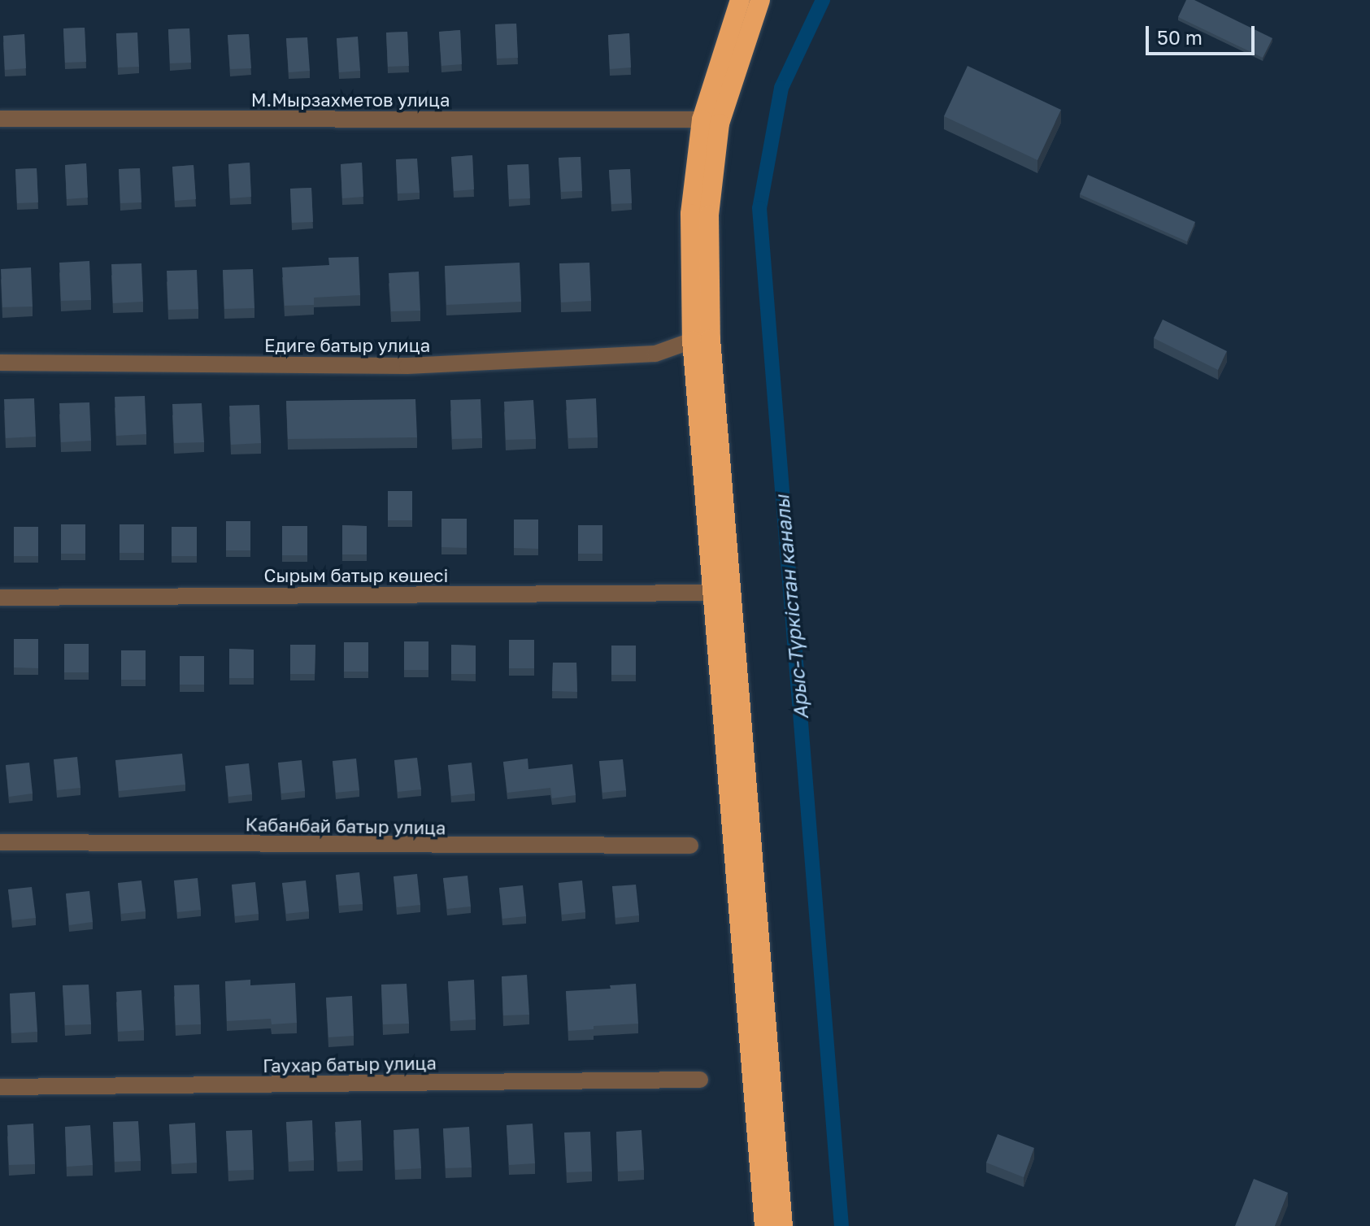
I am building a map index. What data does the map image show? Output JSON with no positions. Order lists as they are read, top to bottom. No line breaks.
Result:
{"streets":{"street":["М.Мырзахметов улица","Едиге батыр улица","Сырым батыр көшесі","Кабанбай батыр улица","Гаухар батыр улица"]},"water":["Арыс-Түркістан каналы"],"scale_bar":"50 m"}
